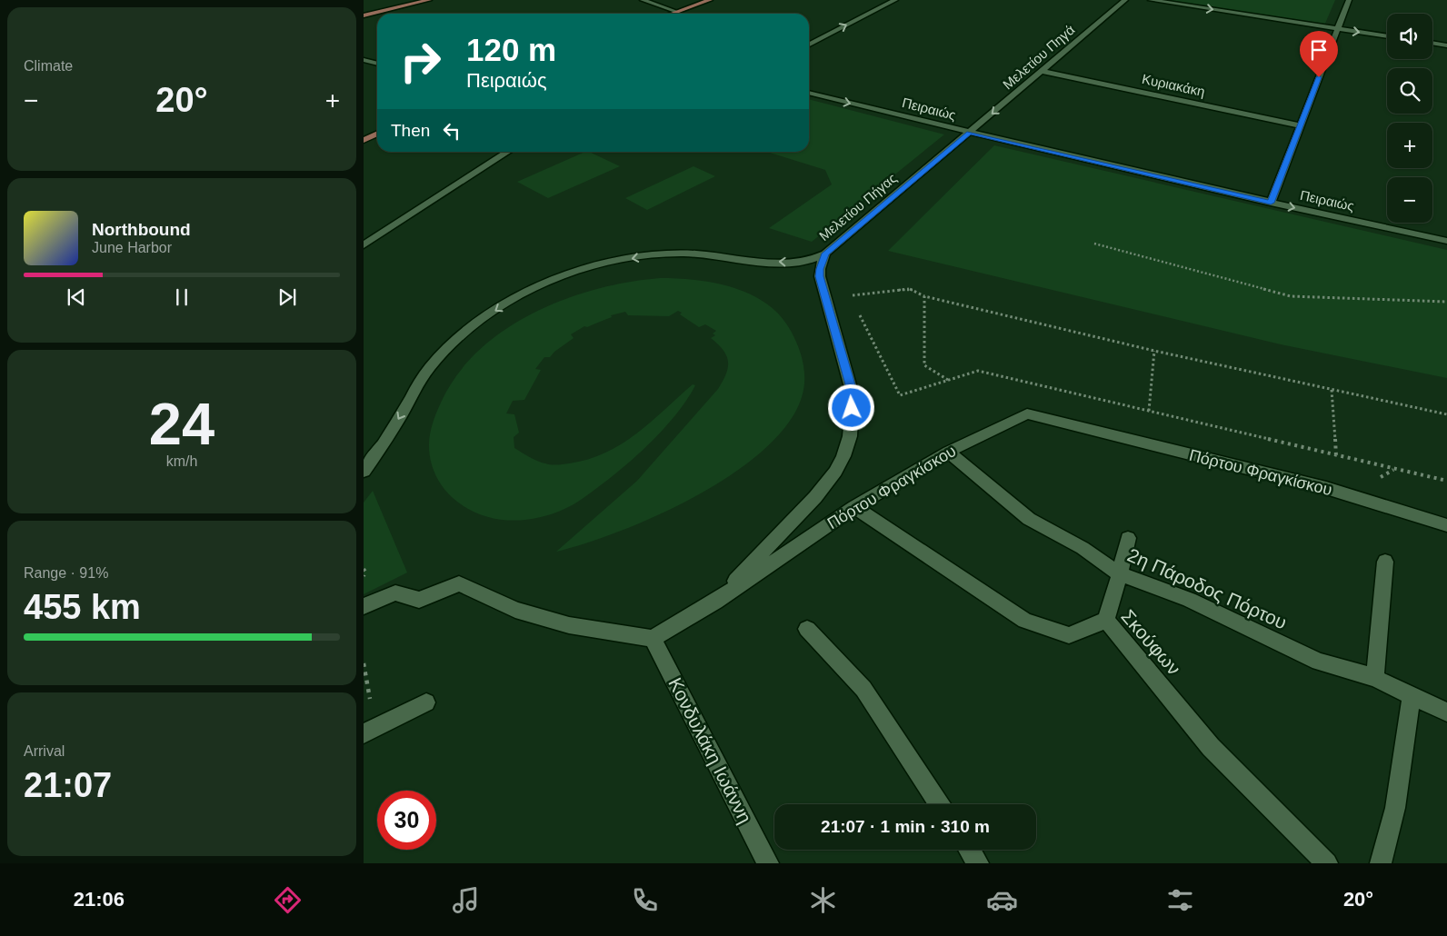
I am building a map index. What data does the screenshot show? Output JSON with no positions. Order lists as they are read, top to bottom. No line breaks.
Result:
{"streets":{"street":["Μελετίου Πηγά","Κυριακάκη","Πειραιώς","Μελετίου Πήγας","Πόρτου Φραγκίσκου","2η Πάροδος Πόρτου","Σκούφων","Κονδυλάκη Ιωάννη"]},"crossings":[["Μελετίου Πηγά","Κυριακάκη"],["Μελετίου Πηγά","Πειραιώς"],["Μελετίου Πηγά","Μελετίου Πήγας"],["Πειραιώς","Μελετίου Πήγας"],["Μελετίου Πήγας","Πόρτου Φραγκίσκου"],["Πόρτου Φραγκίσκου","2η Πάροδος Πόρτου"],["Πόρτου Φραγκίσκου","Σκούφων"],["Πόρτου Φραγκίσκου","Κονδυλάκη Ιωάννη"]],"one_way":["Μελετίου Πηγά","Πειραιώς"],"page":{"tile":["Climate",["24","km/h"],["Range · 91%","455 km"],["Arrival","21:07"]],"map_buttons":["+","−"],"turn":["120 m","Πειραιώς"],"heat":["−","20°","+"],"then":"Then","song":["Northbound","June Harbor"],"limit":"30","trip":"21:07 · 1 min · 310 m","tabs":["21:06","20°"]}}
